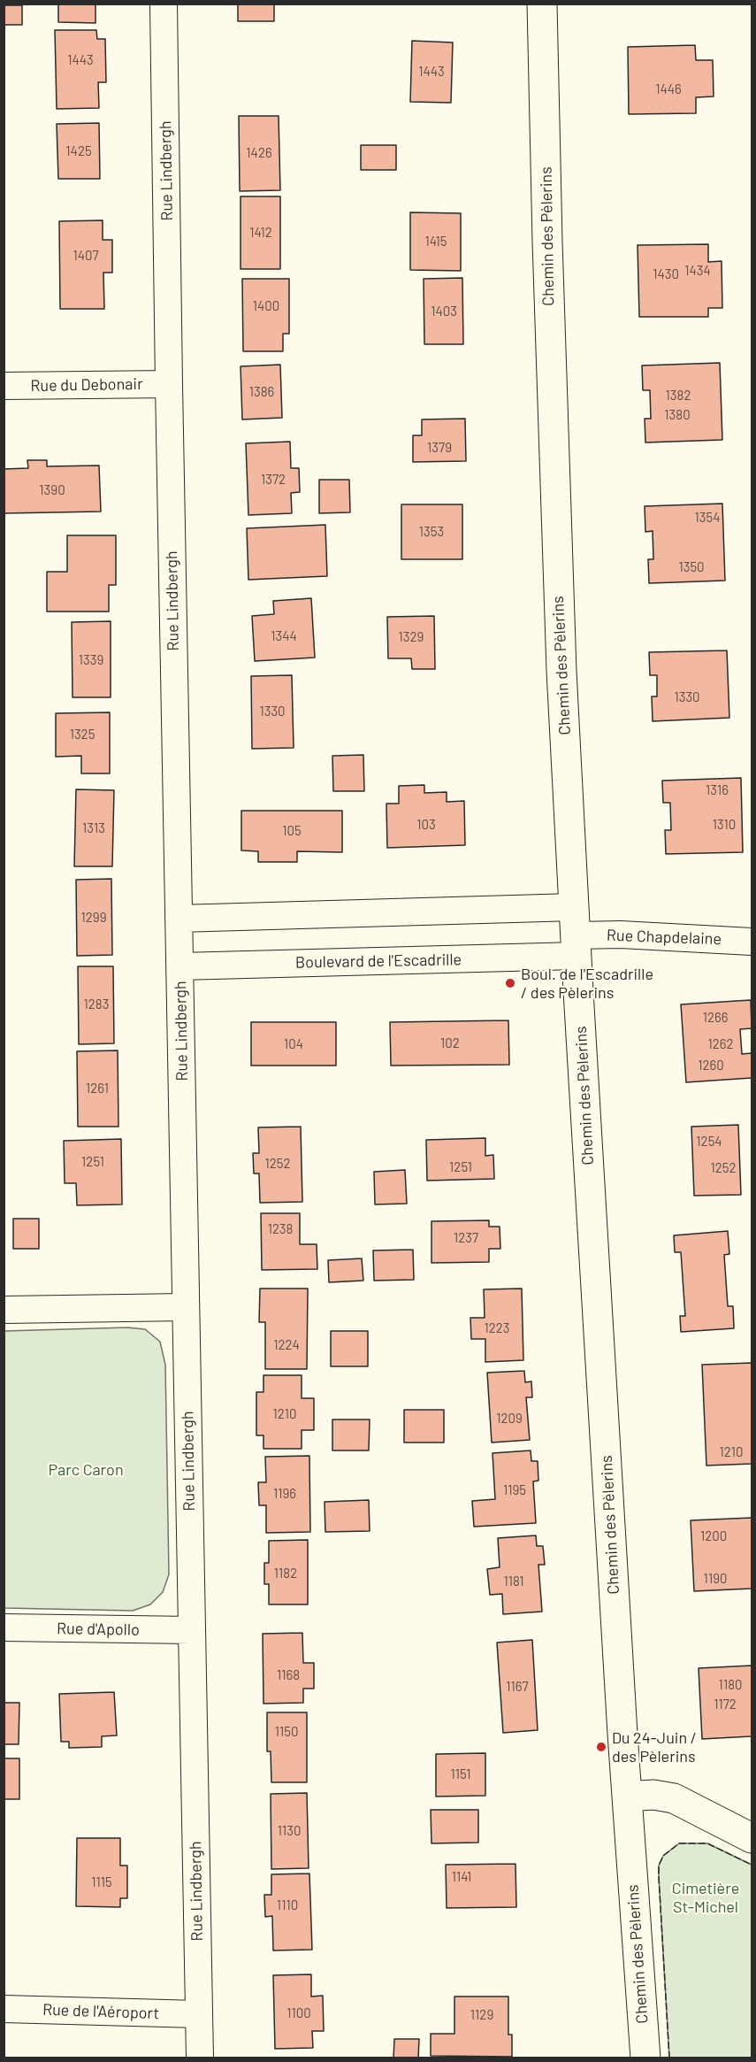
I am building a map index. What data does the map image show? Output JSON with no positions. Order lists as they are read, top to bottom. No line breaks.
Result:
{"streets":{"street":["Rue Lindbergh","Chemin des Pèlerins","Rue du Debonair","Rue Chapdelaine","Boulevard de l'Escadrille","Rue d'Apollo","Rue de l'Aéroport"]},"crossings":[["Rue Lindbergh","Rue du Debonair"],["Rue Lindbergh","Boulevard de l'Escadrille"],["Rue Lindbergh","Rue d'Apollo"],["Rue Lindbergh","Rue de l'Aéroport"],["Chemin des Pèlerins","Rue Chapdelaine"],["Chemin des Pèlerins","Boulevard de l'Escadrille"],["Rue Chapdelaine","Boulevard de l'Escadrille"]],"parks":["Parc Caron","Cimetière St-Michel"],"places":["Boul. de l'Escadrille / des Pèlerins","Du 24-Juin / des Pèlerins"],"house_numbers":["1443","1443","1446","1425","1426","1412","1415","1407","1434","1430","1400","1403","1386","1382","1380","1379","1372","1390","1354","1353","1350","1344","1329","1339","1330","1330","1325","1316","103","1310","1313","105","1299","1283","1266","102","104","1262","1260","1261","1254","1251","1252","1251","1252","1238","1237","1223","1224","1210","1209","1210","1195","1196","1200","1182","1190","1181","1168","1180","1167","1172","1150","1151","1130","1141","1115","1110","1100","1129"]}
